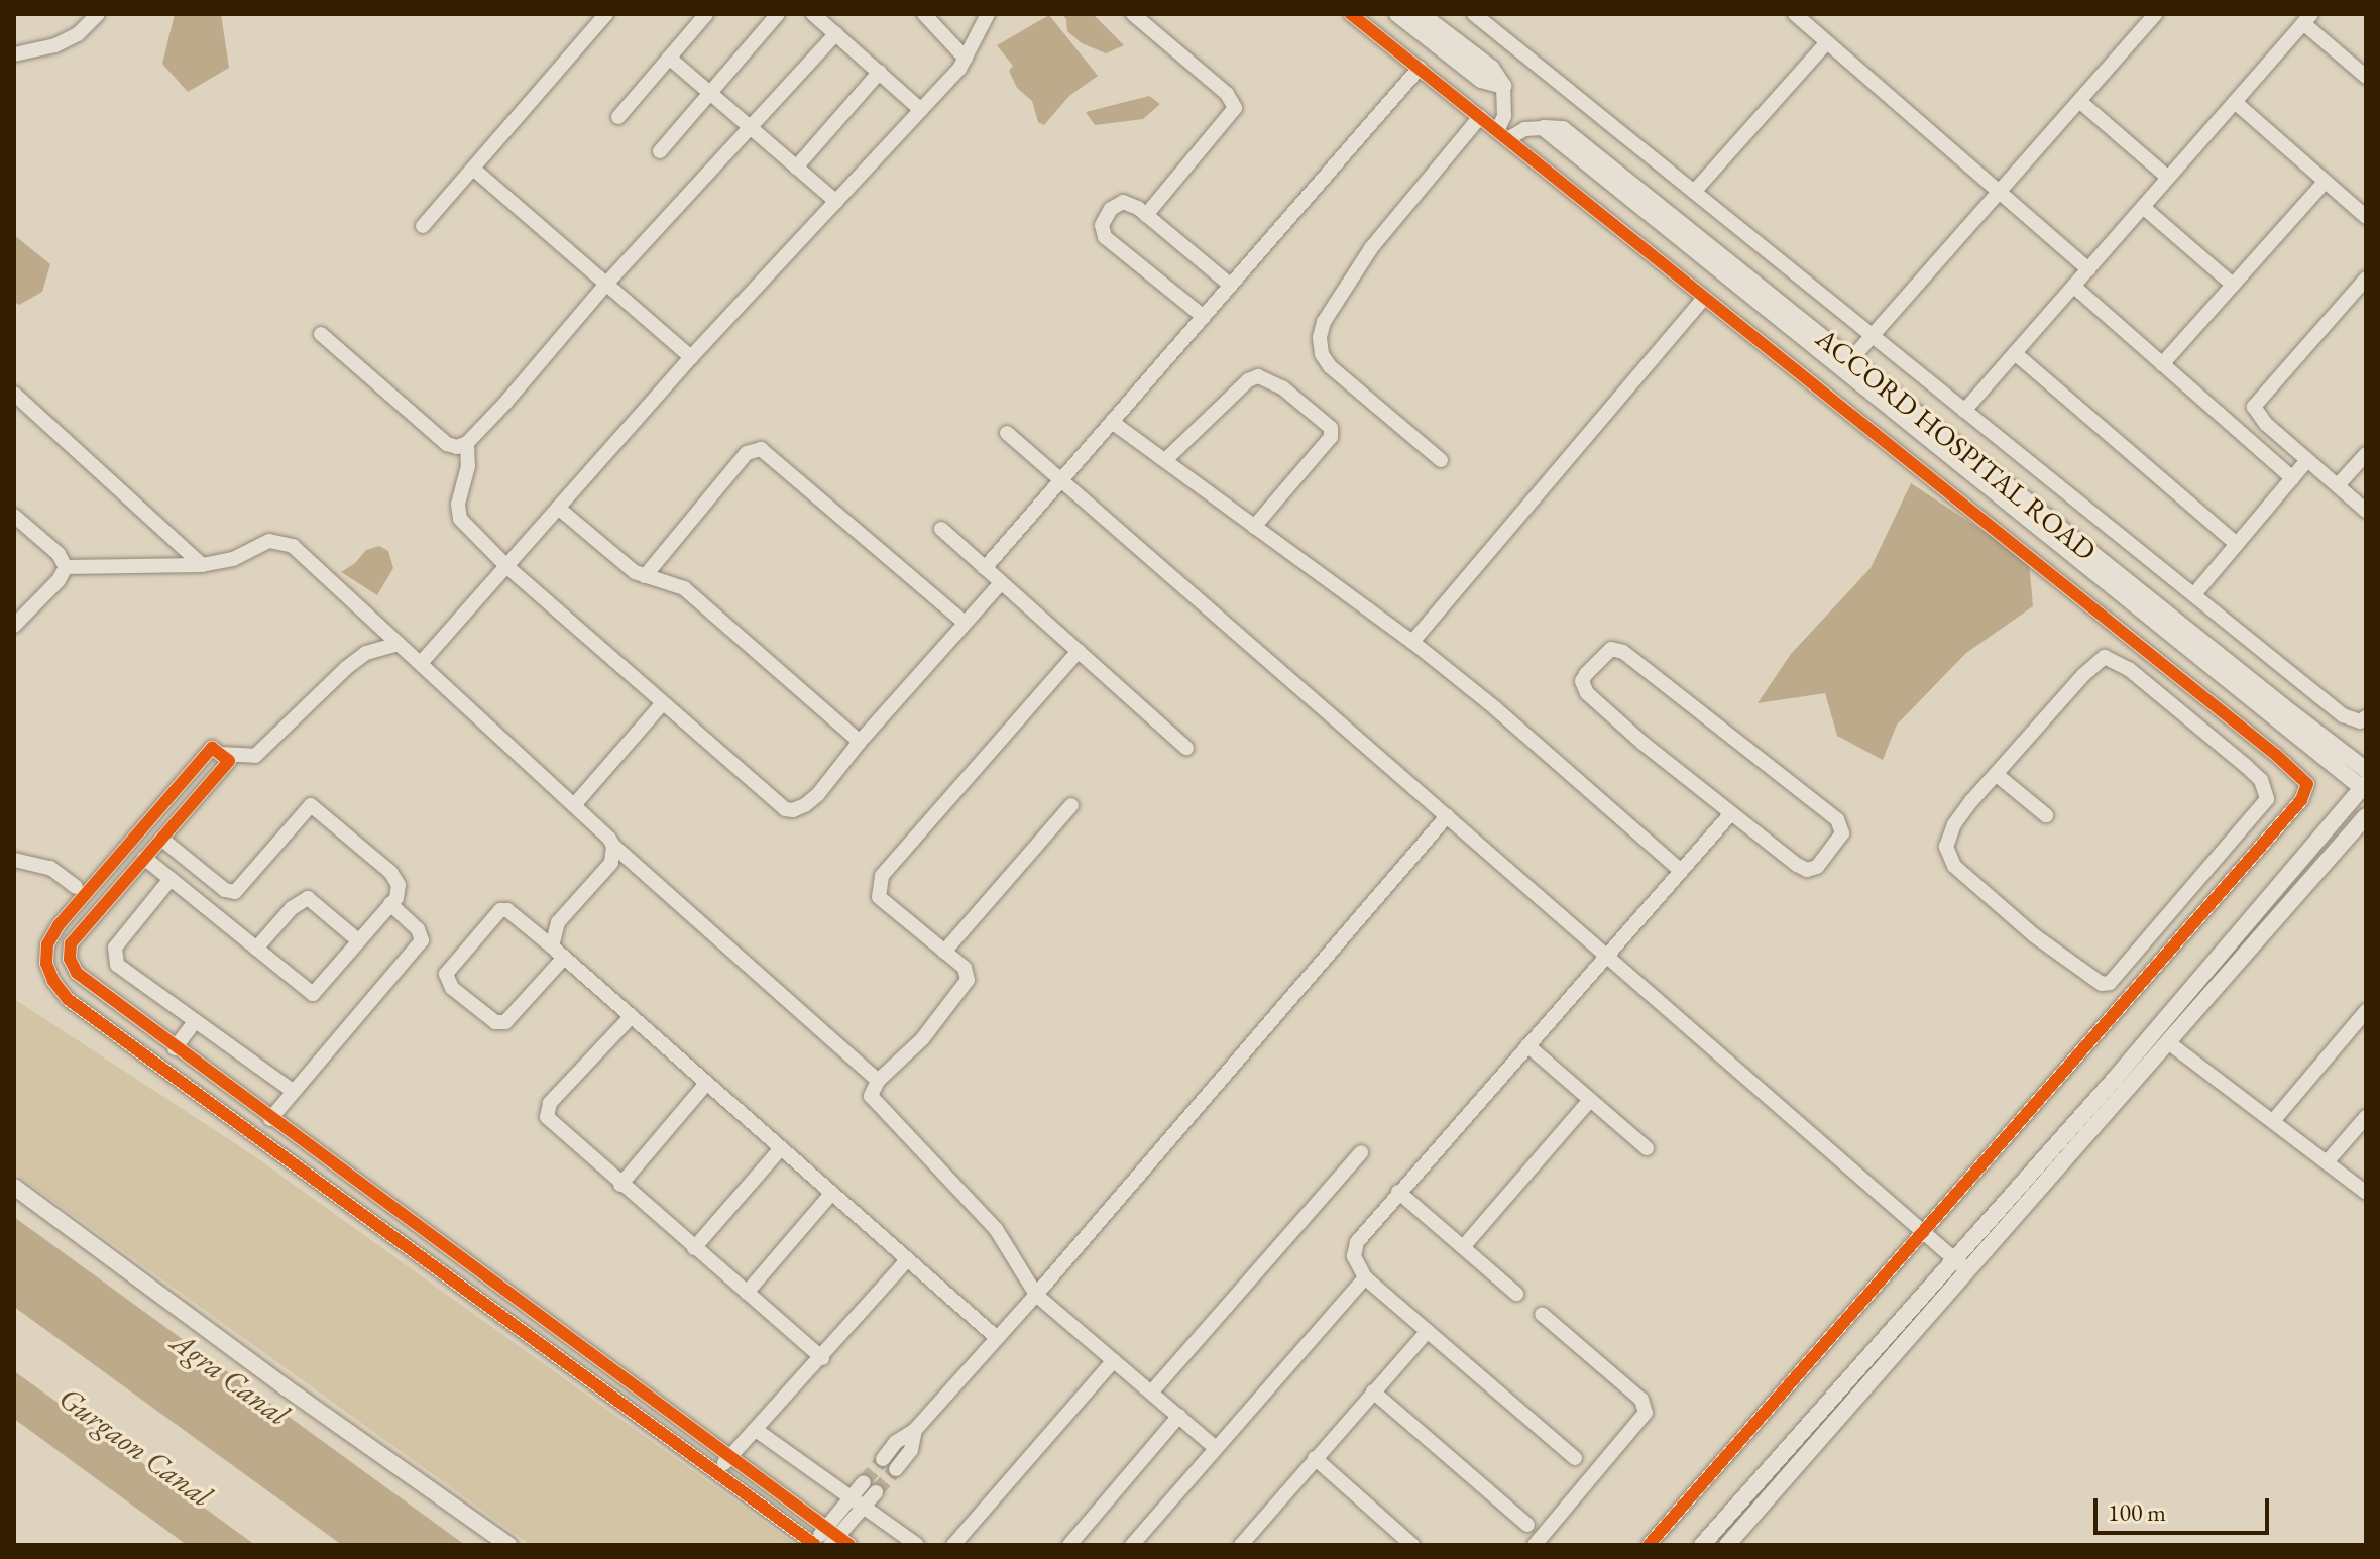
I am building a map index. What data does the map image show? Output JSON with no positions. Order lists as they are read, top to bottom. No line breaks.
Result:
{"streets":{"street":["ACCORD HOSPITAL ROAD"]},"water":["Agra Canal","Gurgaon Canal"],"scale_bar":"100 m"}
